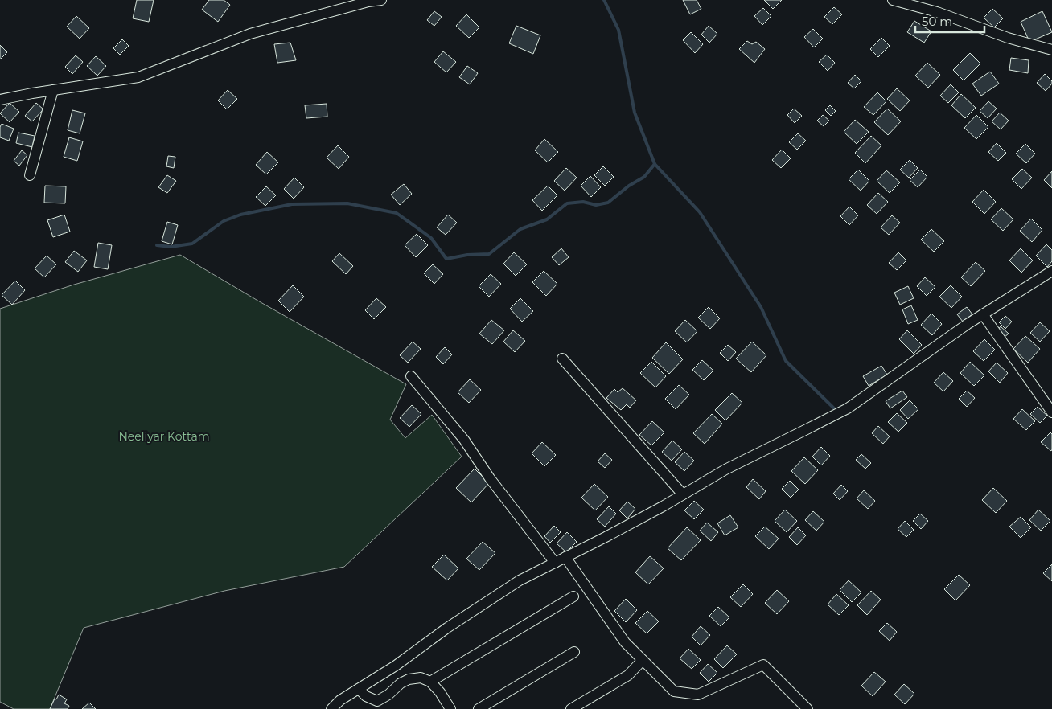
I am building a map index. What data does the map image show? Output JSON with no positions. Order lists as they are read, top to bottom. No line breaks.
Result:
{"parks":["Neeliyar Kottam"],"scale_bar":"50 m"}
